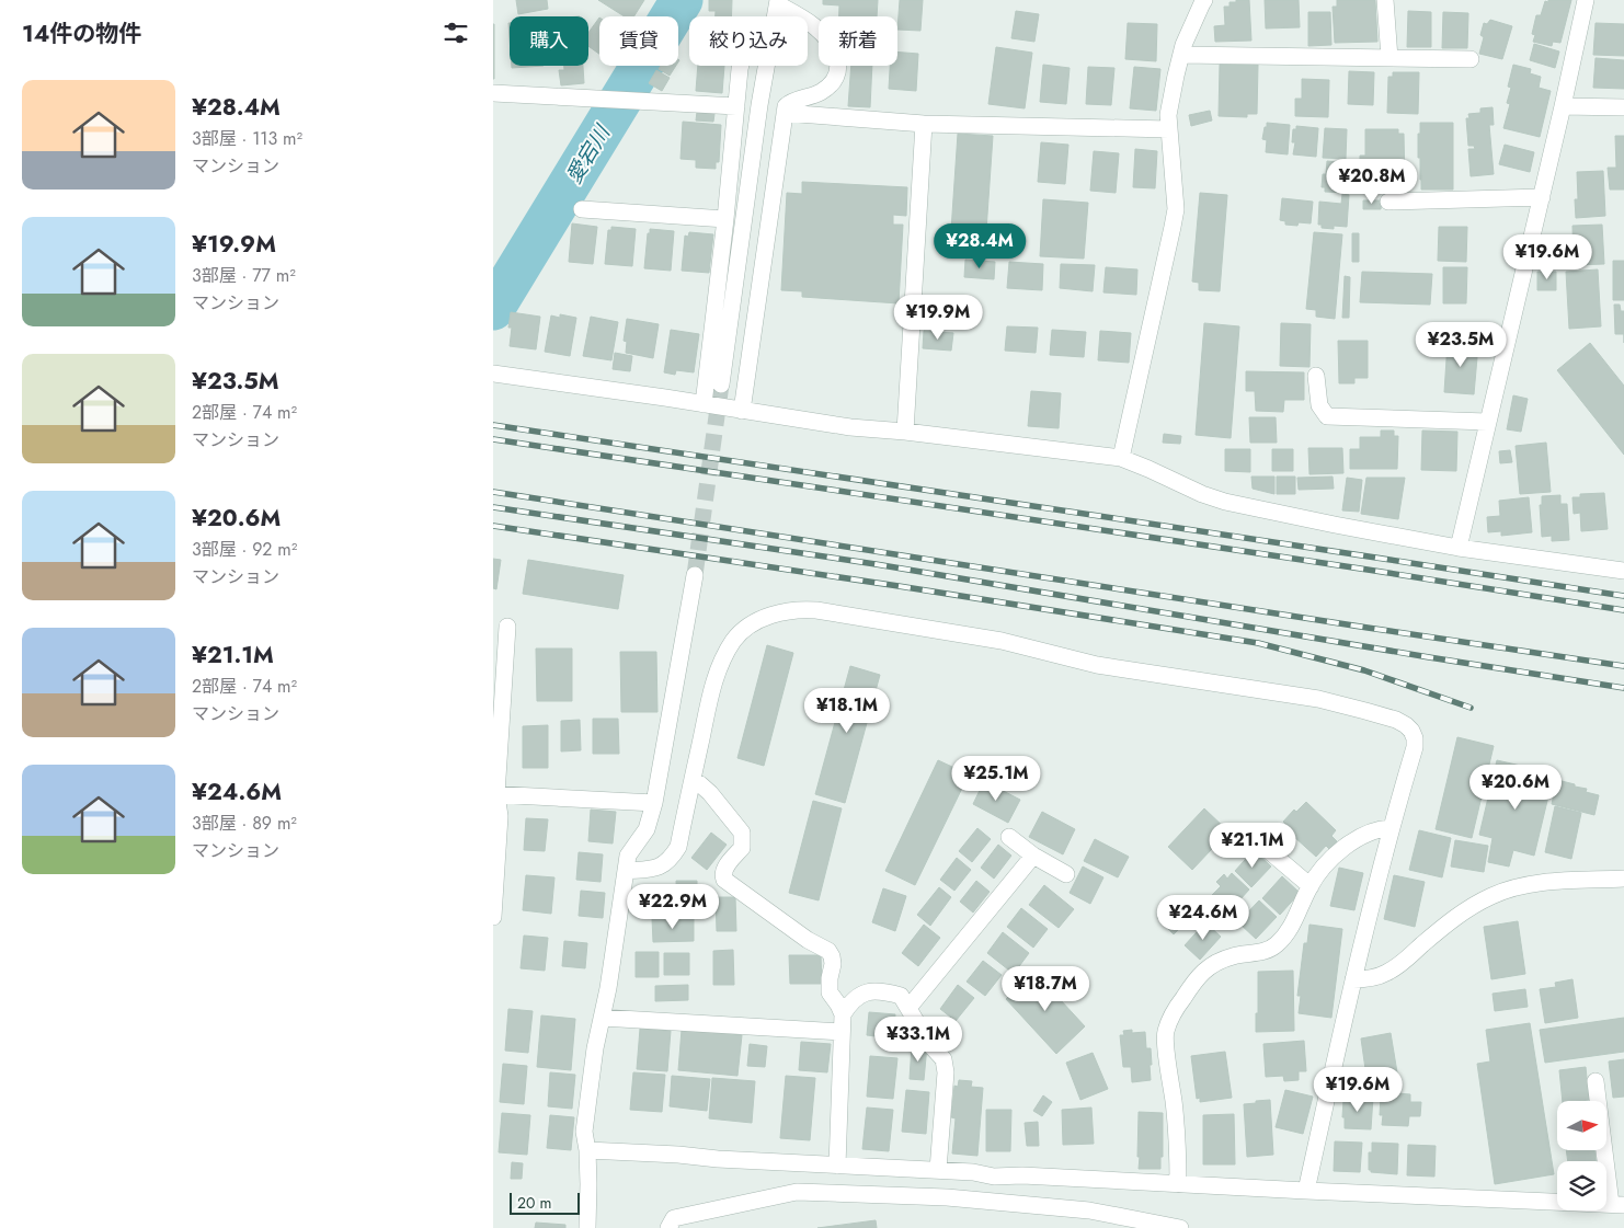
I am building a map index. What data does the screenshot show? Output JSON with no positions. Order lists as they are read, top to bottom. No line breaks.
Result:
{"water":["愛宕川"],"scale_bar":"20 m","north":"right","page":{"heading":"14件の物件","chip":["購入","賃貸","絞り込み","新着"],"list":[{"name":"¥28.4M","note":"3部屋 · 113 m² · マンション"},{"name":"¥19.9M","note":"3部屋 · 77 m² · マンション"},{"name":"¥23.5M","note":"2部屋 · 74 m² · マンション"},{"name":"¥20.6M","note":"3部屋 · 92 m² · マンション"},{"name":"¥21.1M","note":"2部屋 · 74 m² · マンション"},{"name":"¥24.6M","note":"3部屋 · 89 m² · マンション"}],"price":["¥20.8M","¥28.4M","¥19.6M","¥19.9M","¥23.5M","¥18.1M","¥25.1M","¥20.6M","¥21.1M","¥22.9M","¥24.6M","¥18.7M","¥33.1M","¥19.6M"],"scale":"20 m"}}
